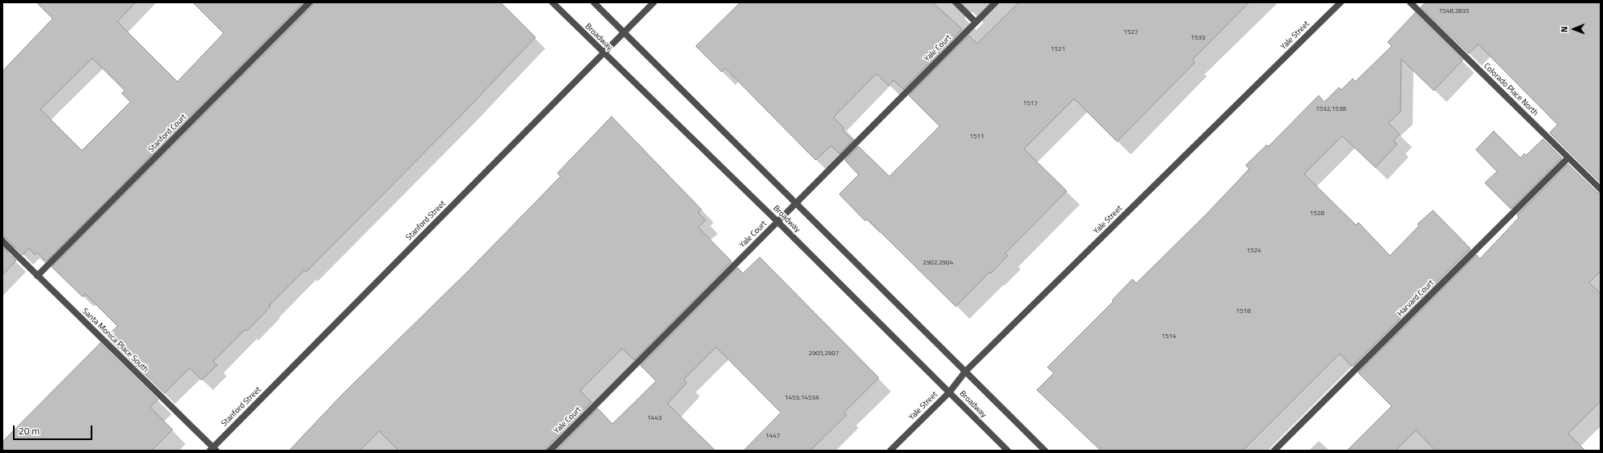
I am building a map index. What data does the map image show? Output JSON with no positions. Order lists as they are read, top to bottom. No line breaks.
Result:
{"streets":{"street":["Yale Street","Broadway","Yale Court","Colorado Place North","Stanford Court","Stanford Street","Harvard Court","Santa Monica Place South"]},"crossings":[["Yale Street","Broadway"],["Broadway","Yale Court"],["Broadway","Stanford Street"],["Colorado Place North","Harvard Court"],["Stanford Court","Santa Monica Place South"],["Stanford Street","Santa Monica Place South"]],"house_numbers":["1548,2835","1527","1533","1521","1517","1532,1538","1511","1528","1524","2902,2904","1518","1514","2905,2907","1453,1453A","1443","1447"],"scale_bar":"20 m","north":"left"}
